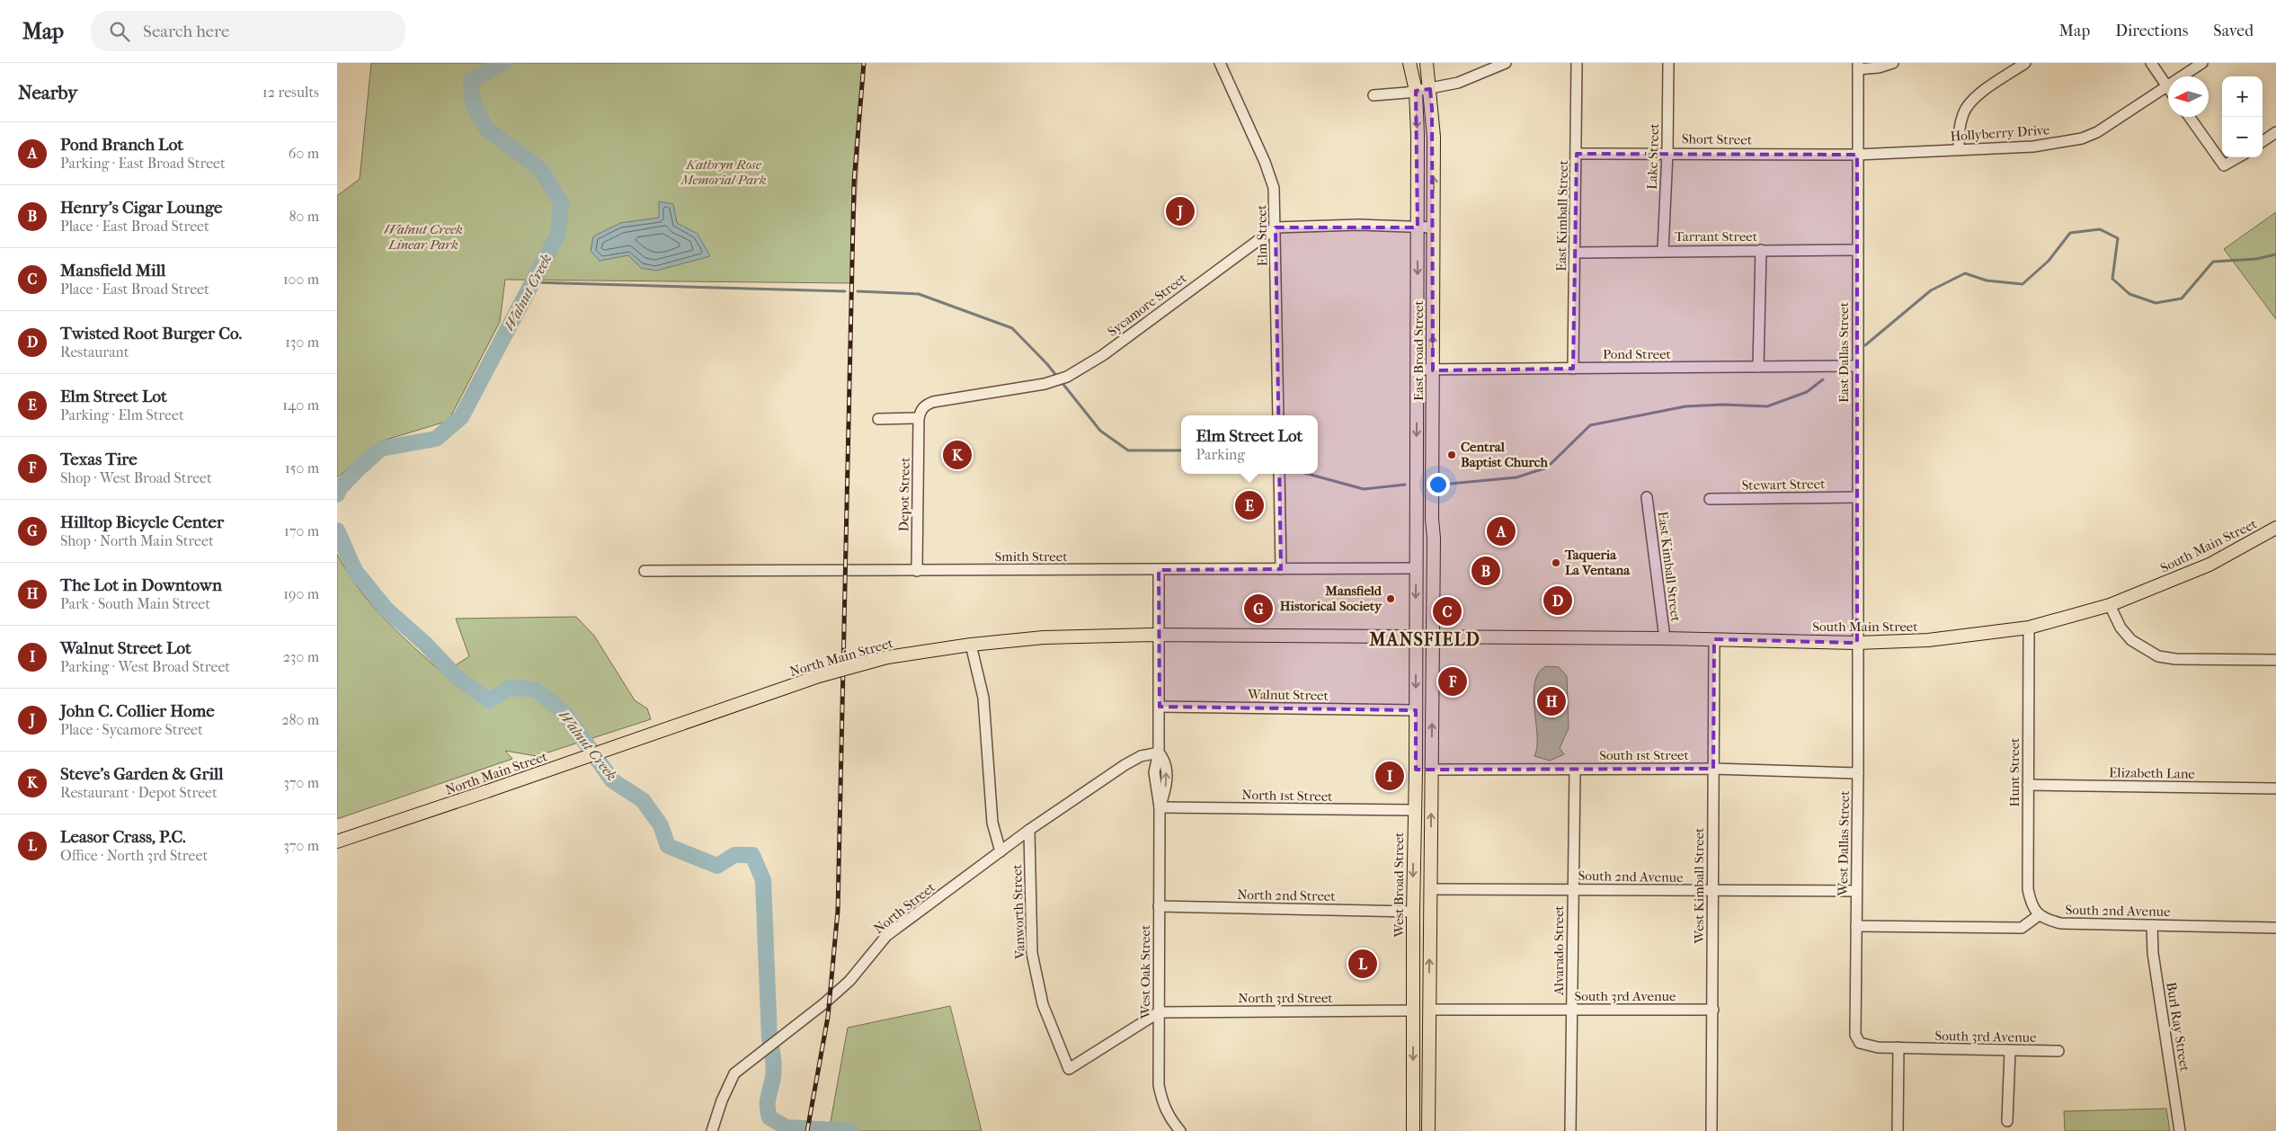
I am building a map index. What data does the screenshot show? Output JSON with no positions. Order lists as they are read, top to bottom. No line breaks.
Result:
{"streets":{"main road":["East Broad Street","South Main Street","North Main Street","West Broad Street"],"street":["Hollyberry Drive","Short Street","Lake Street","East Kimball Street","Elm Street","Tarrant Street","Sycamore Street","East Dallas Street","Pond Street","Stewart Street","Depot Street","Smith Street","Walnut Street","South 1st Street","Hunt Street","Elizabeth Lane","North 1st Street","West Dallas Street","South 2nd Avenue","West Kimball Street","North 2nd Street","North Street","Vanworth Street","Alvarado Street","West Oak Street","South 3rd Avenue","North 3rd Street","Burl Ray Street"]},"crossings":[["Hollyberry Drive","Short Street"],["Hollyberry Drive","East Dallas Street"],["Short Street","Lake Street"],["Short Street","East Kimball Street"],["Short Street","East Dallas Street"],["Lake Street","Tarrant Street"],["East Kimball Street","Tarrant Street"],["East Kimball Street","Pond Street"],["East Kimball Street","South Main Street"],["Elm Street","Sycamore Street"],["Tarrant Street","East Dallas Street"],["Sycamore Street","Depot Street"],["East Broad Street","Pond Street"],["East Broad Street","South Main Street"],["East Broad Street","Smith Street"],["East Broad Street","North Main Street"],["East Broad Street","West Broad Street"],["East Dallas Street","Pond Street"],["East Dallas Street","Stewart Street"],["East Dallas Street","South Main Street"],["East Dallas Street","West Dallas Street"],["Depot Street","Smith Street"],["South Main Street","North Main Street"],["South Main Street","Hunt Street"],["South Main Street","West Dallas Street"],["South Main Street","West Kimball Street"],["Smith Street","West Oak Street"],["North Main Street","West Broad Street"],["North Main Street","Vanworth Street"],["North Main Street","West Oak Street"],["Walnut Street","West Broad Street"],["Walnut Street","West Oak Street"],["South 1st Street","West Dallas Street"],["South 1st Street","West Kimball Street"],["South 1st Street","Alvarado Street"],["Hunt Street","Elizabeth Lane"],["Hunt Street","South 2nd Avenue"],["North 1st Street","West Broad Street"],["North 1st Street","West Oak Street"],["West Dallas Street","South 2nd Avenue"],["West Dallas Street","South 3rd Avenue"],["South 2nd Avenue","West Kimball Street"],["South 2nd Avenue","Alvarado Street"],["South 2nd Avenue","Burl Ray Street"],["West Broad Street","North 2nd Street"],["West Broad Street","North 3rd Street"],["West Kimball Street","South 3rd Avenue"],["North 2nd Street","West Oak Street"],["North Street","Vanworth Street"],["North Street","West Oak Street"],["Vanworth Street","West Oak Street"],["Vanworth Street","North 3rd Street"],["Alvarado Street","South 3rd Avenue"],["West Oak Street","North 3rd Street"]],"districts":["MANSFIELD"],"water":["Walnut Creek"],"parks":["Kathryn Rose Memorial Park","Walnut Creek Linear Park"],"places":["Central Baptist Church","Taqueria La Ventana","Mansfield Historical Society"],"north":"left","page":{"header":"Map","search":"Search here","nav":["Map","Directions","Saved"],"heading":["Nearby","12 results"],"map_buttons":["+","−"],"list":[{"mark":"A","name":"Pond Branch Lot","note":"Parking · East Broad Street","value":"60 m"},{"mark":"B","name":"Henry's Cigar Lounge","note":"Place · East Broad Street","value":"80 m"},{"mark":"C","name":"Mansfield Mill","note":"Place · East Broad Street","value":"100 m"},{"mark":"D","name":"Twisted Root Burger Co.","note":"Restaurant","value":"130 m"},{"mark":"E","name":"Elm Street Lot","note":"Parking · Elm Street","value":"140 m"},{"mark":"F","name":"Texas Tire","note":"Shop · West Broad Street","value":"150 m"},{"mark":"G","name":"Hilltop Bicycle Center","note":"Shop · North Main Street","value":"170 m"},{"mark":"H","name":"The Lot in Downtown","note":"Park · South Main Street","value":"190 m"},{"mark":"I","name":"Walnut Street Lot","note":"Parking · West Broad Street","value":"230 m"},{"mark":"J","name":"John C. Collier Home","note":"Place · Sycamore Street","value":"280 m"},{"mark":"K","name":"Steve's Garden & Grill","note":"Restaurant · Depot Street","value":"370 m"},{"mark":"L","name":"Leasor Crass, P.C.","note":"Office · North 3rd Street","value":"370 m"}],"pins":["J","K","E","A","B","D","G","C","F","H","I","L"],"popup":["Elm Street Lot","Parking"]}}
